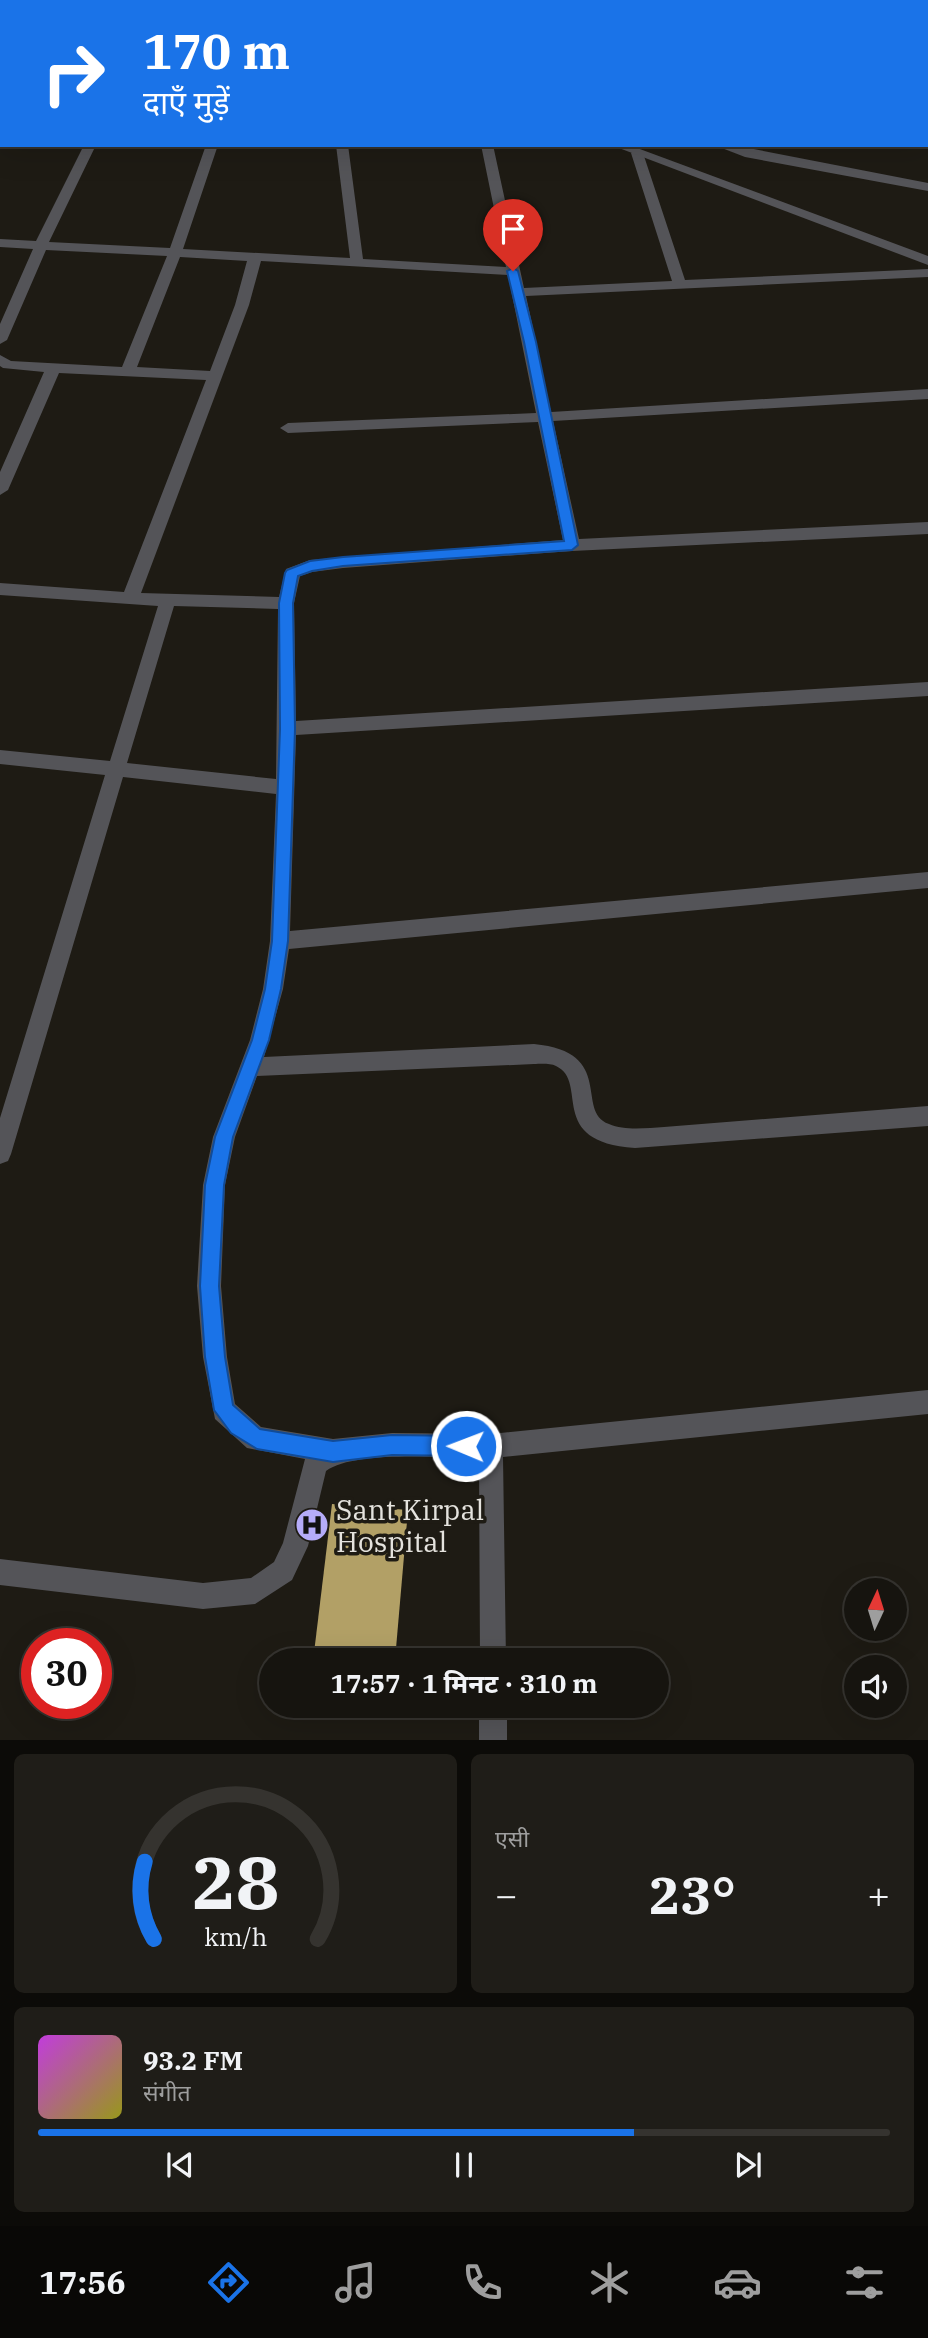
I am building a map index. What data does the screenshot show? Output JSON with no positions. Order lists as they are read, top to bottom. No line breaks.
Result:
{"places":{"hospital":["Sant Kirpal Hospital"]},"north":"top","page":{"turn":["170 m","दाएँ मुड़ें"],"limit":"30","trip":"17:57 · 1 मिनट · 310 m","tile":"एसी","heat":["−","23°","+"],"song":["93.2 FM","संगीत"],"tabs":"17:56","gauge":["28","km/h"]}}
